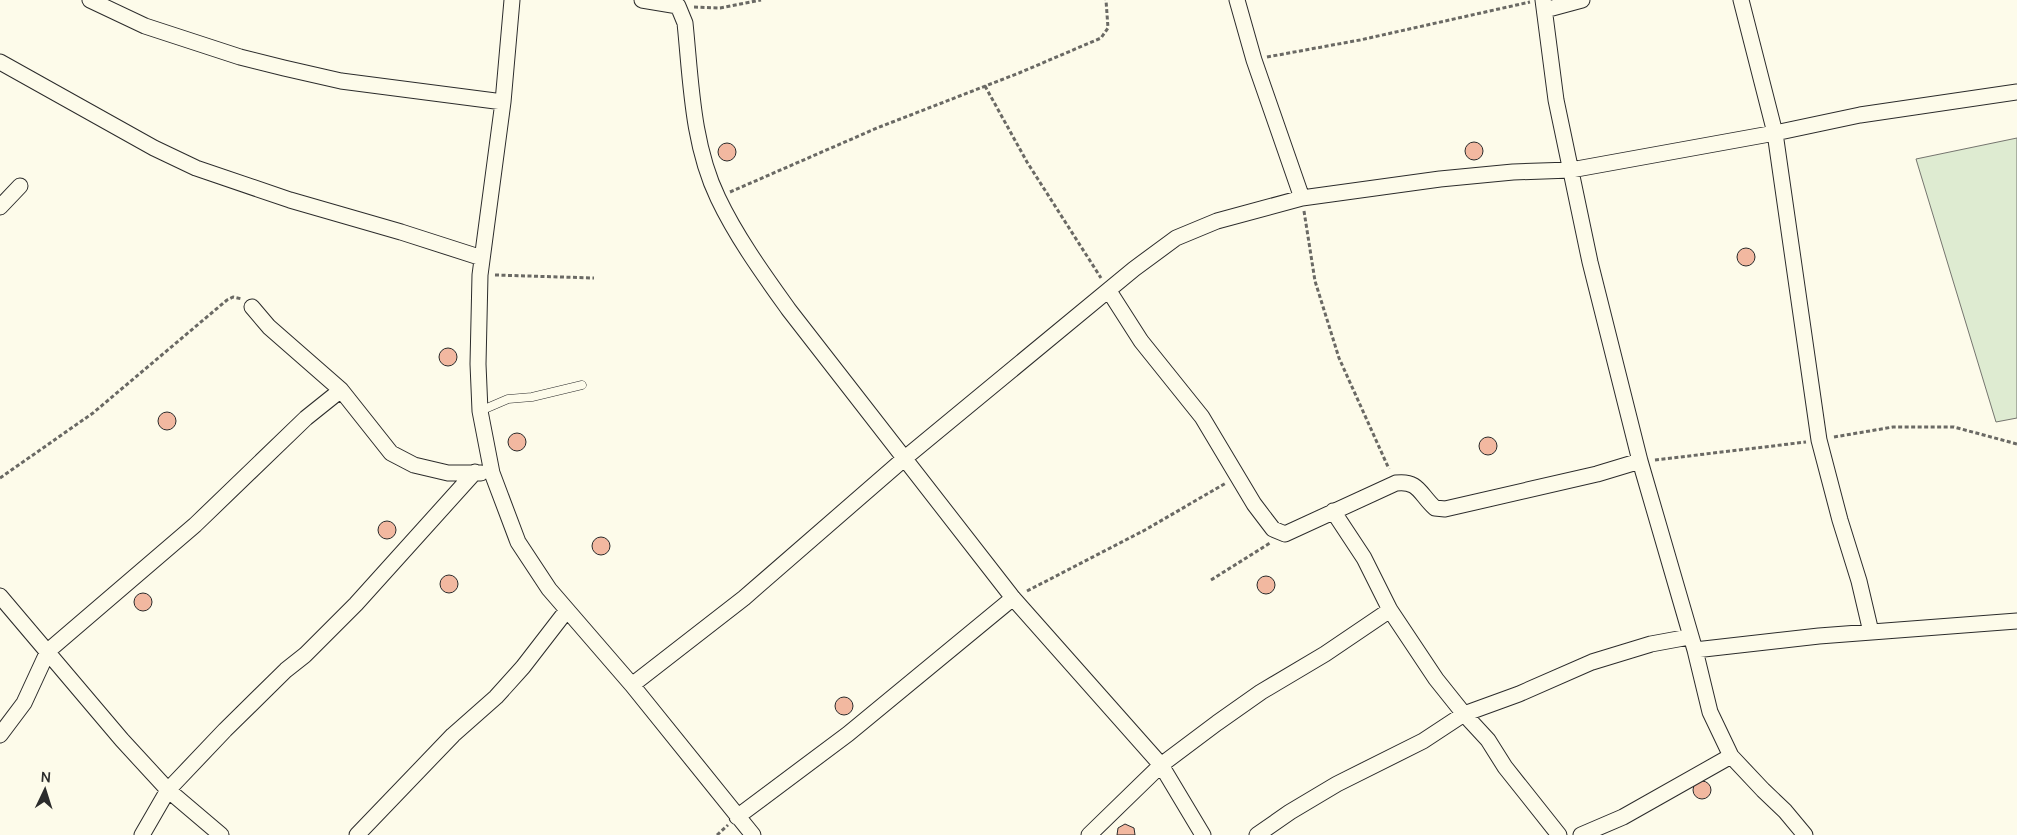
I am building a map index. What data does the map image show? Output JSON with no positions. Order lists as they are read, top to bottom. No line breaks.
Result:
{"north":"top"}
